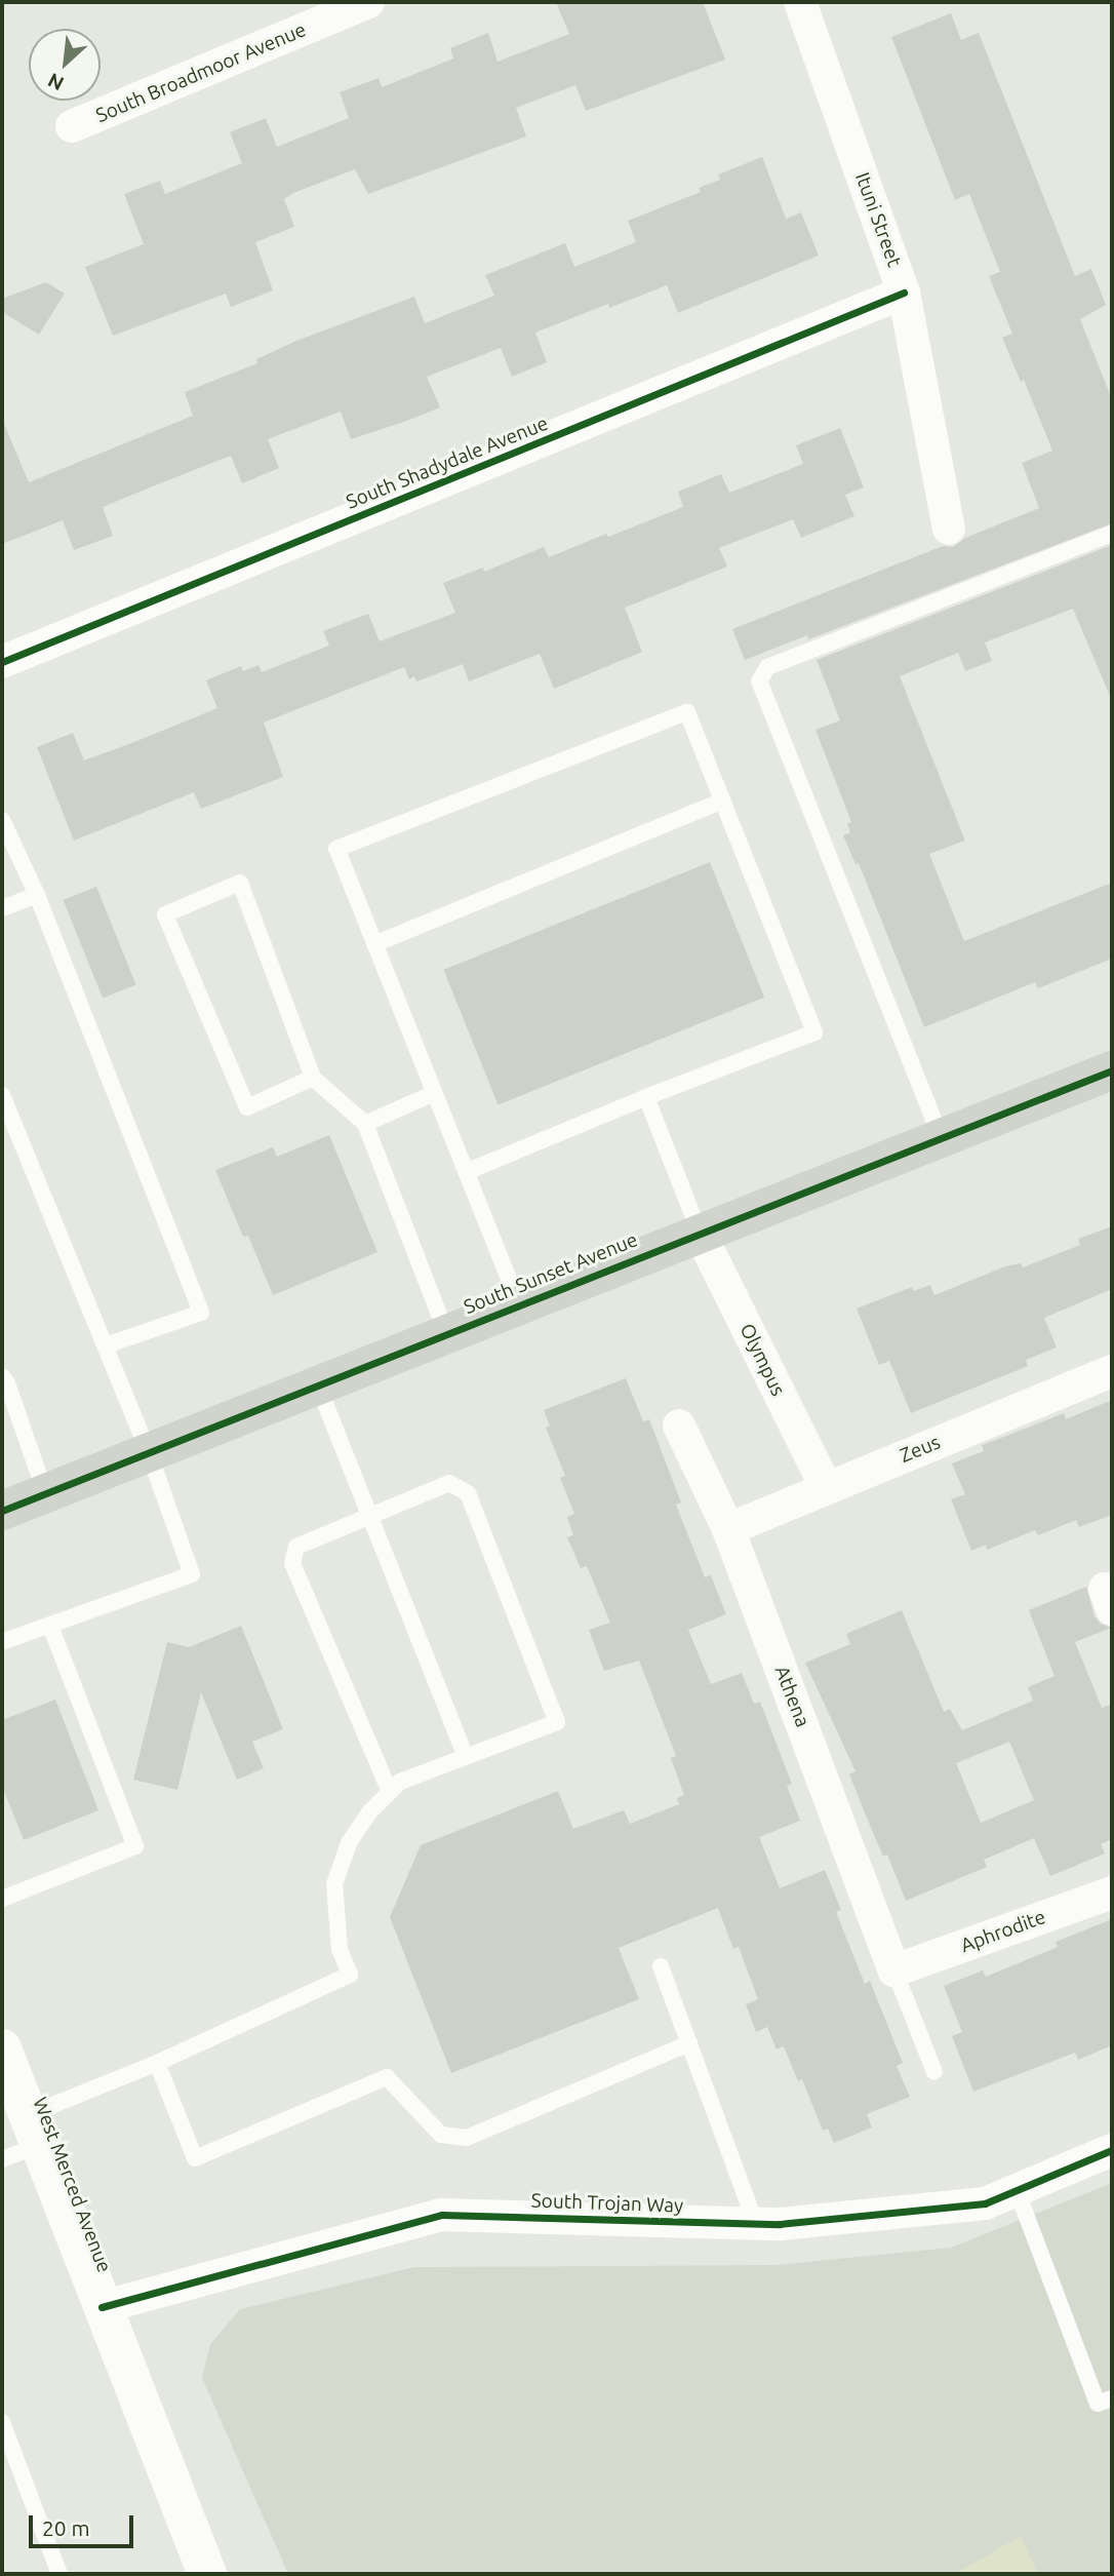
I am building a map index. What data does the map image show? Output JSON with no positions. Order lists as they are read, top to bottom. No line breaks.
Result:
{"streets":{"main road":["South Sunset Avenue"],"street":["South Broadmoor Avenue","Ituni Street","South Shadydale Avenue","Olympus","Zeus","Athena","Aphrodite","West Merced Avenue","South Trojan Way"]},"crossings":[["Ituni Street","South Shadydale Avenue"],["South Sunset Avenue","Olympus"],["Olympus","Zeus"],["Zeus","Athena"],["Athena","Aphrodite"],["West Merced Avenue","South Trojan Way"]],"scale_bar":"20 m","north":"bottom left"}
